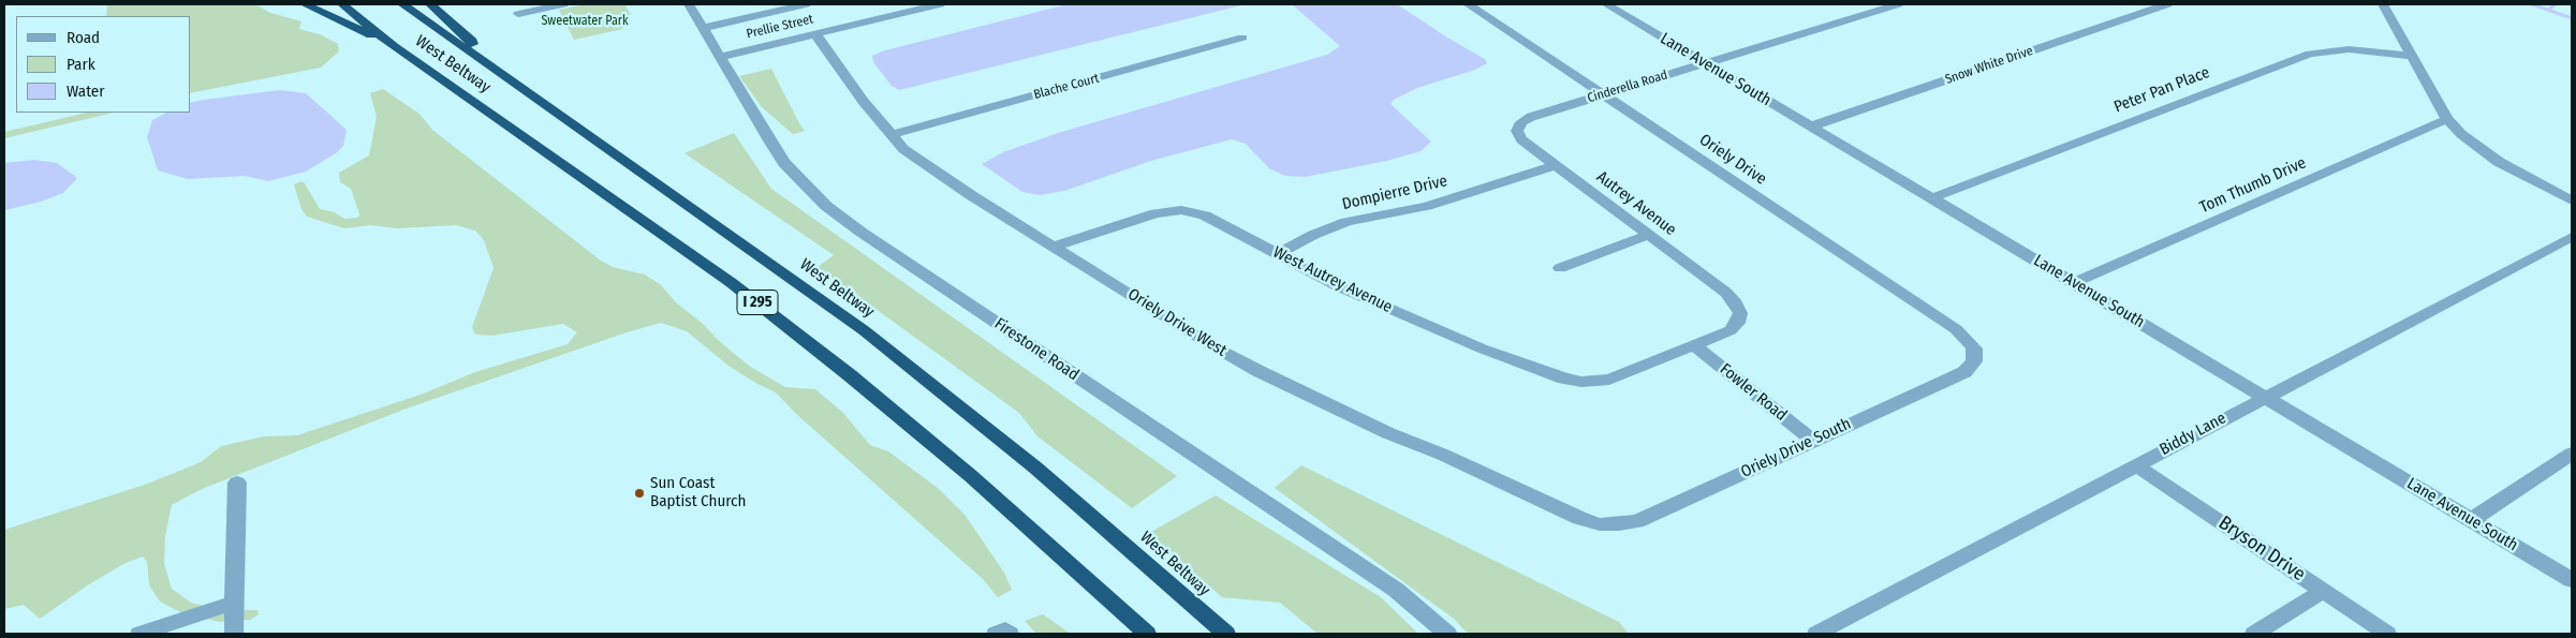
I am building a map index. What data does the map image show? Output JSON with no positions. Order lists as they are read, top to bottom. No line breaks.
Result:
{"streets":{"highway":["West Beltway","I 295"],"street":["Prellie Street","Snow White Drive","Lane Avenue South","Blache Court","Cinderella Road","Peter Pan Place","Oriely Drive","Tom Thumb Drive","Dompierre Drive","Autrey Avenue","West Autrey Avenue","Oriely Drive West","Firestone Road","Fowler Road","Biddy Lane","Oriely Drive South","Bryson Drive"]},"crossings":[["Prellie Street","Oriely Drive West"],["Prellie Street","Firestone Road"],["Snow White Drive","Lane Avenue South"],["Lane Avenue South","Cinderella Road"],["Lane Avenue South","Peter Pan Place"],["Lane Avenue South","Tom Thumb Drive"],["Lane Avenue South","Biddy Lane"],["Blache Court","Oriely Drive West"],["Cinderella Road","Oriely Drive"],["Cinderella Road","Autrey Avenue"],["Oriely Drive","Oriely Drive South"],["Dompierre Drive","Autrey Avenue"],["Dompierre Drive","West Autrey Avenue"],["Autrey Avenue","West Autrey Avenue"],["West Autrey Avenue","Oriely Drive West"],["West Autrey Avenue","Fowler Road"],["Oriely Drive West","Oriely Drive South"],["Fowler Road","Oriely Drive South"],["Biddy Lane","Bryson Drive"]],"parks":["Sweetwater Park"],"places":["Sun Coast Baptist Church"],"legend":["Road","Park","Water"]}
